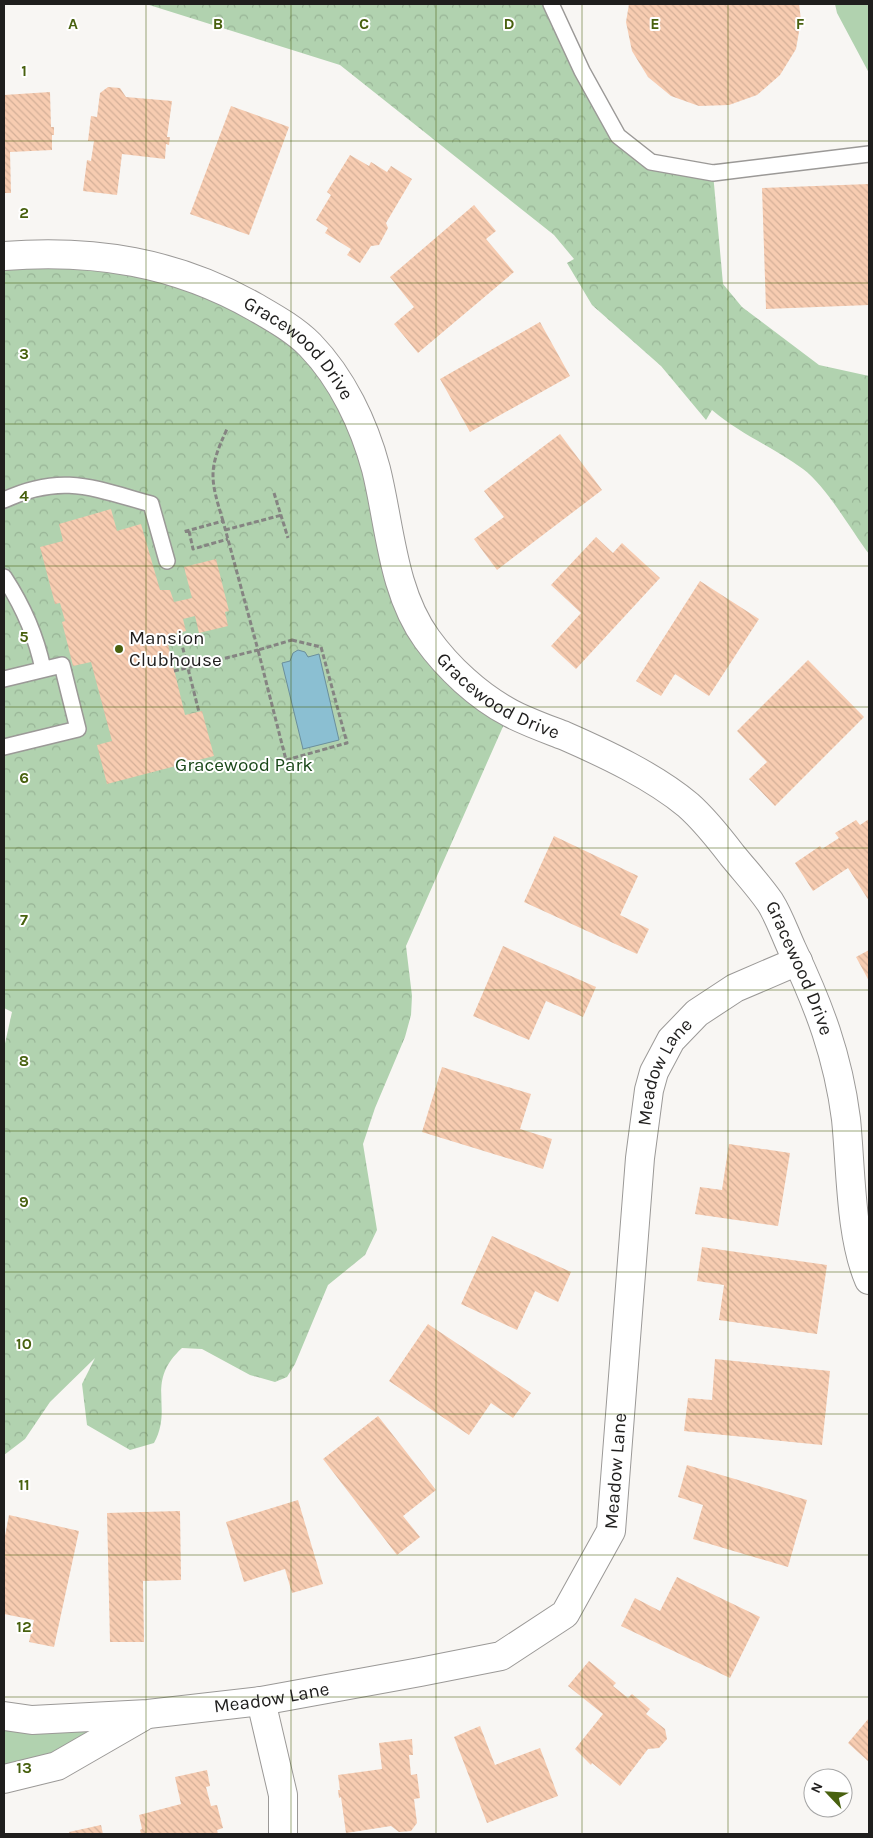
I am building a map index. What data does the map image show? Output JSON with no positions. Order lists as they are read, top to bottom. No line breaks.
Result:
{"streets":{"street":["Gracewood Drive","Meadow Lane"]},"crossings":[["Gracewood Drive","Meadow Lane"]],"parks":["Gracewood Park"],"places":["Mansion Clubhouse"],"north":"top left","grid":{"columns":["A","B","C","D","E","F"],"rows":["1","2","3","4","5","6","7","8","9","10","11","12","13"]}}
